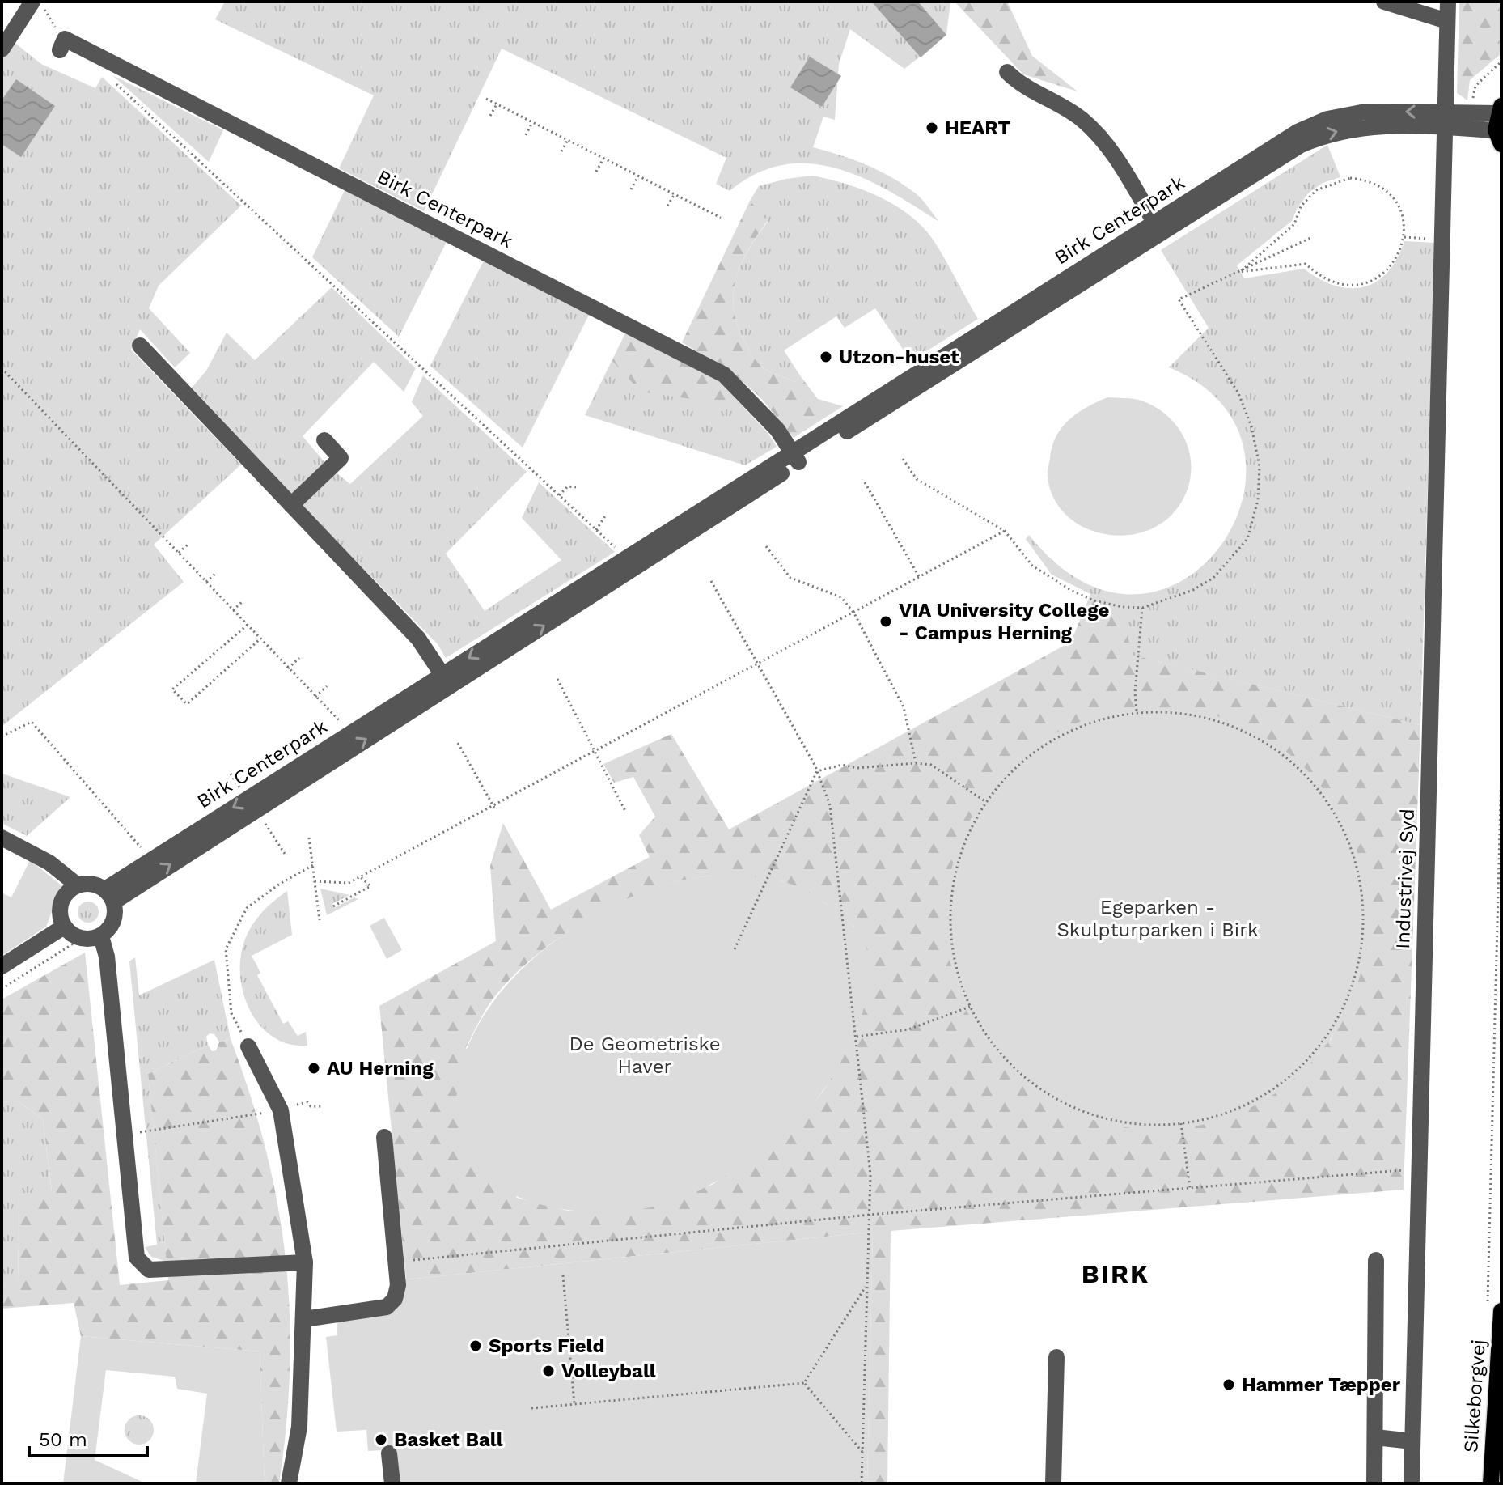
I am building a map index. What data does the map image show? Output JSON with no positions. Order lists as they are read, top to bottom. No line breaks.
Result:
{"streets":{"main road":["Silkeborgvej"],"street":["Birk Centerpark","Industrivej Syd"]},"crossings":[["Birk Centerpark","Industrivej Syd"]],"districts":["BIRK"],"parks":["Egeparken - Skulpturparken i Birk","De Geometriske Haver"],"places":["HEART","Utzon-huset","VIA University College - Campus Herning","AU Herning","Sports Field","Volleyball","Hammer Tæpper","Basket Ball"],"scale_bar":"50 m"}
